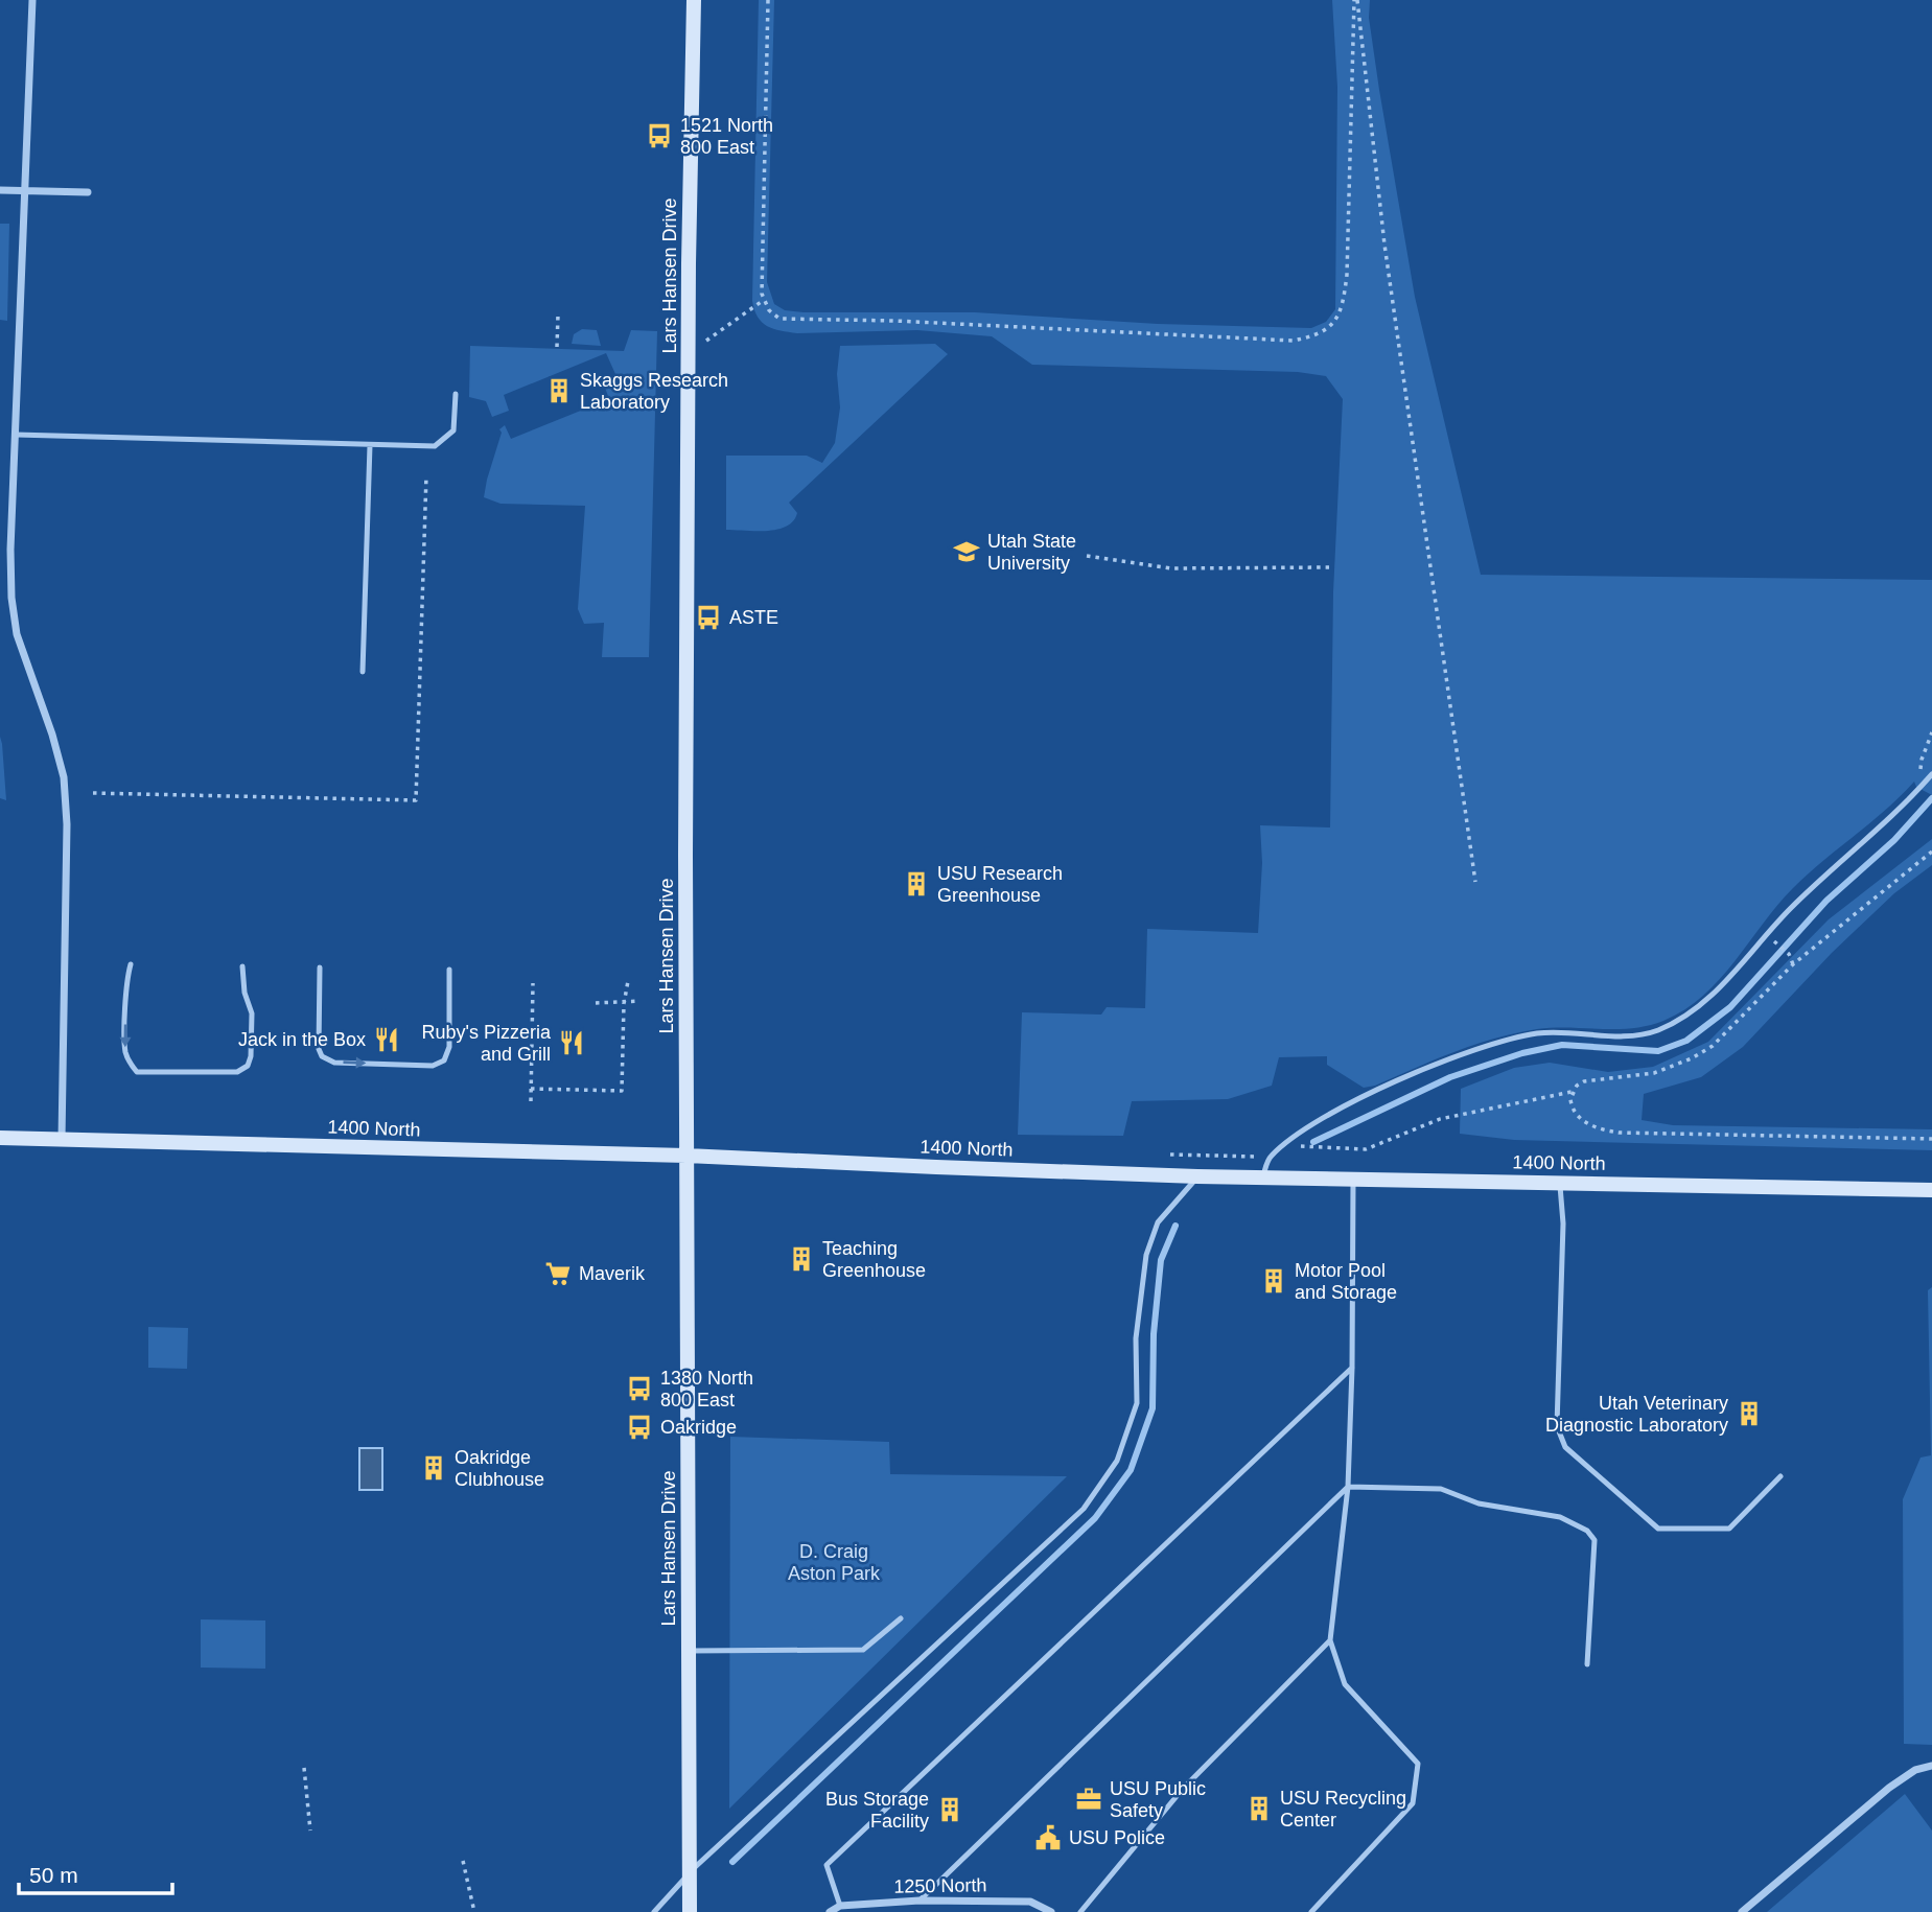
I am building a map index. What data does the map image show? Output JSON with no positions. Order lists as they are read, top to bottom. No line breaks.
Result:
{"streets":{"main road":["Lars Hansen Drive","1400 North"],"street":["1250 North"]},"crossings":[["Lars Hansen Drive","1400 North"]],"parks":["D. Craig Aston Park"],"places":{"bus stop":["1521 North 800 East","ASTE","1380 North 800 East","Oakridge"],"building":["Skaggs Research Laboratory","USU Research Greenhouse","Teaching Greenhouse","Motor Pool and Storage","Utah Veterinary Diagnostic Laboratory","Oakridge Clubhouse","USU Recycling Center","Bus Storage Facility"],"school or university":["Utah State University"],"restaurant":["Jack in the Box","Ruby's Pizzeria and Grill"],"supermarket":["Maverik"],"office":["USU Public Safety"],"public building":["USU Police"]},"scale_bar":"50 m"}
